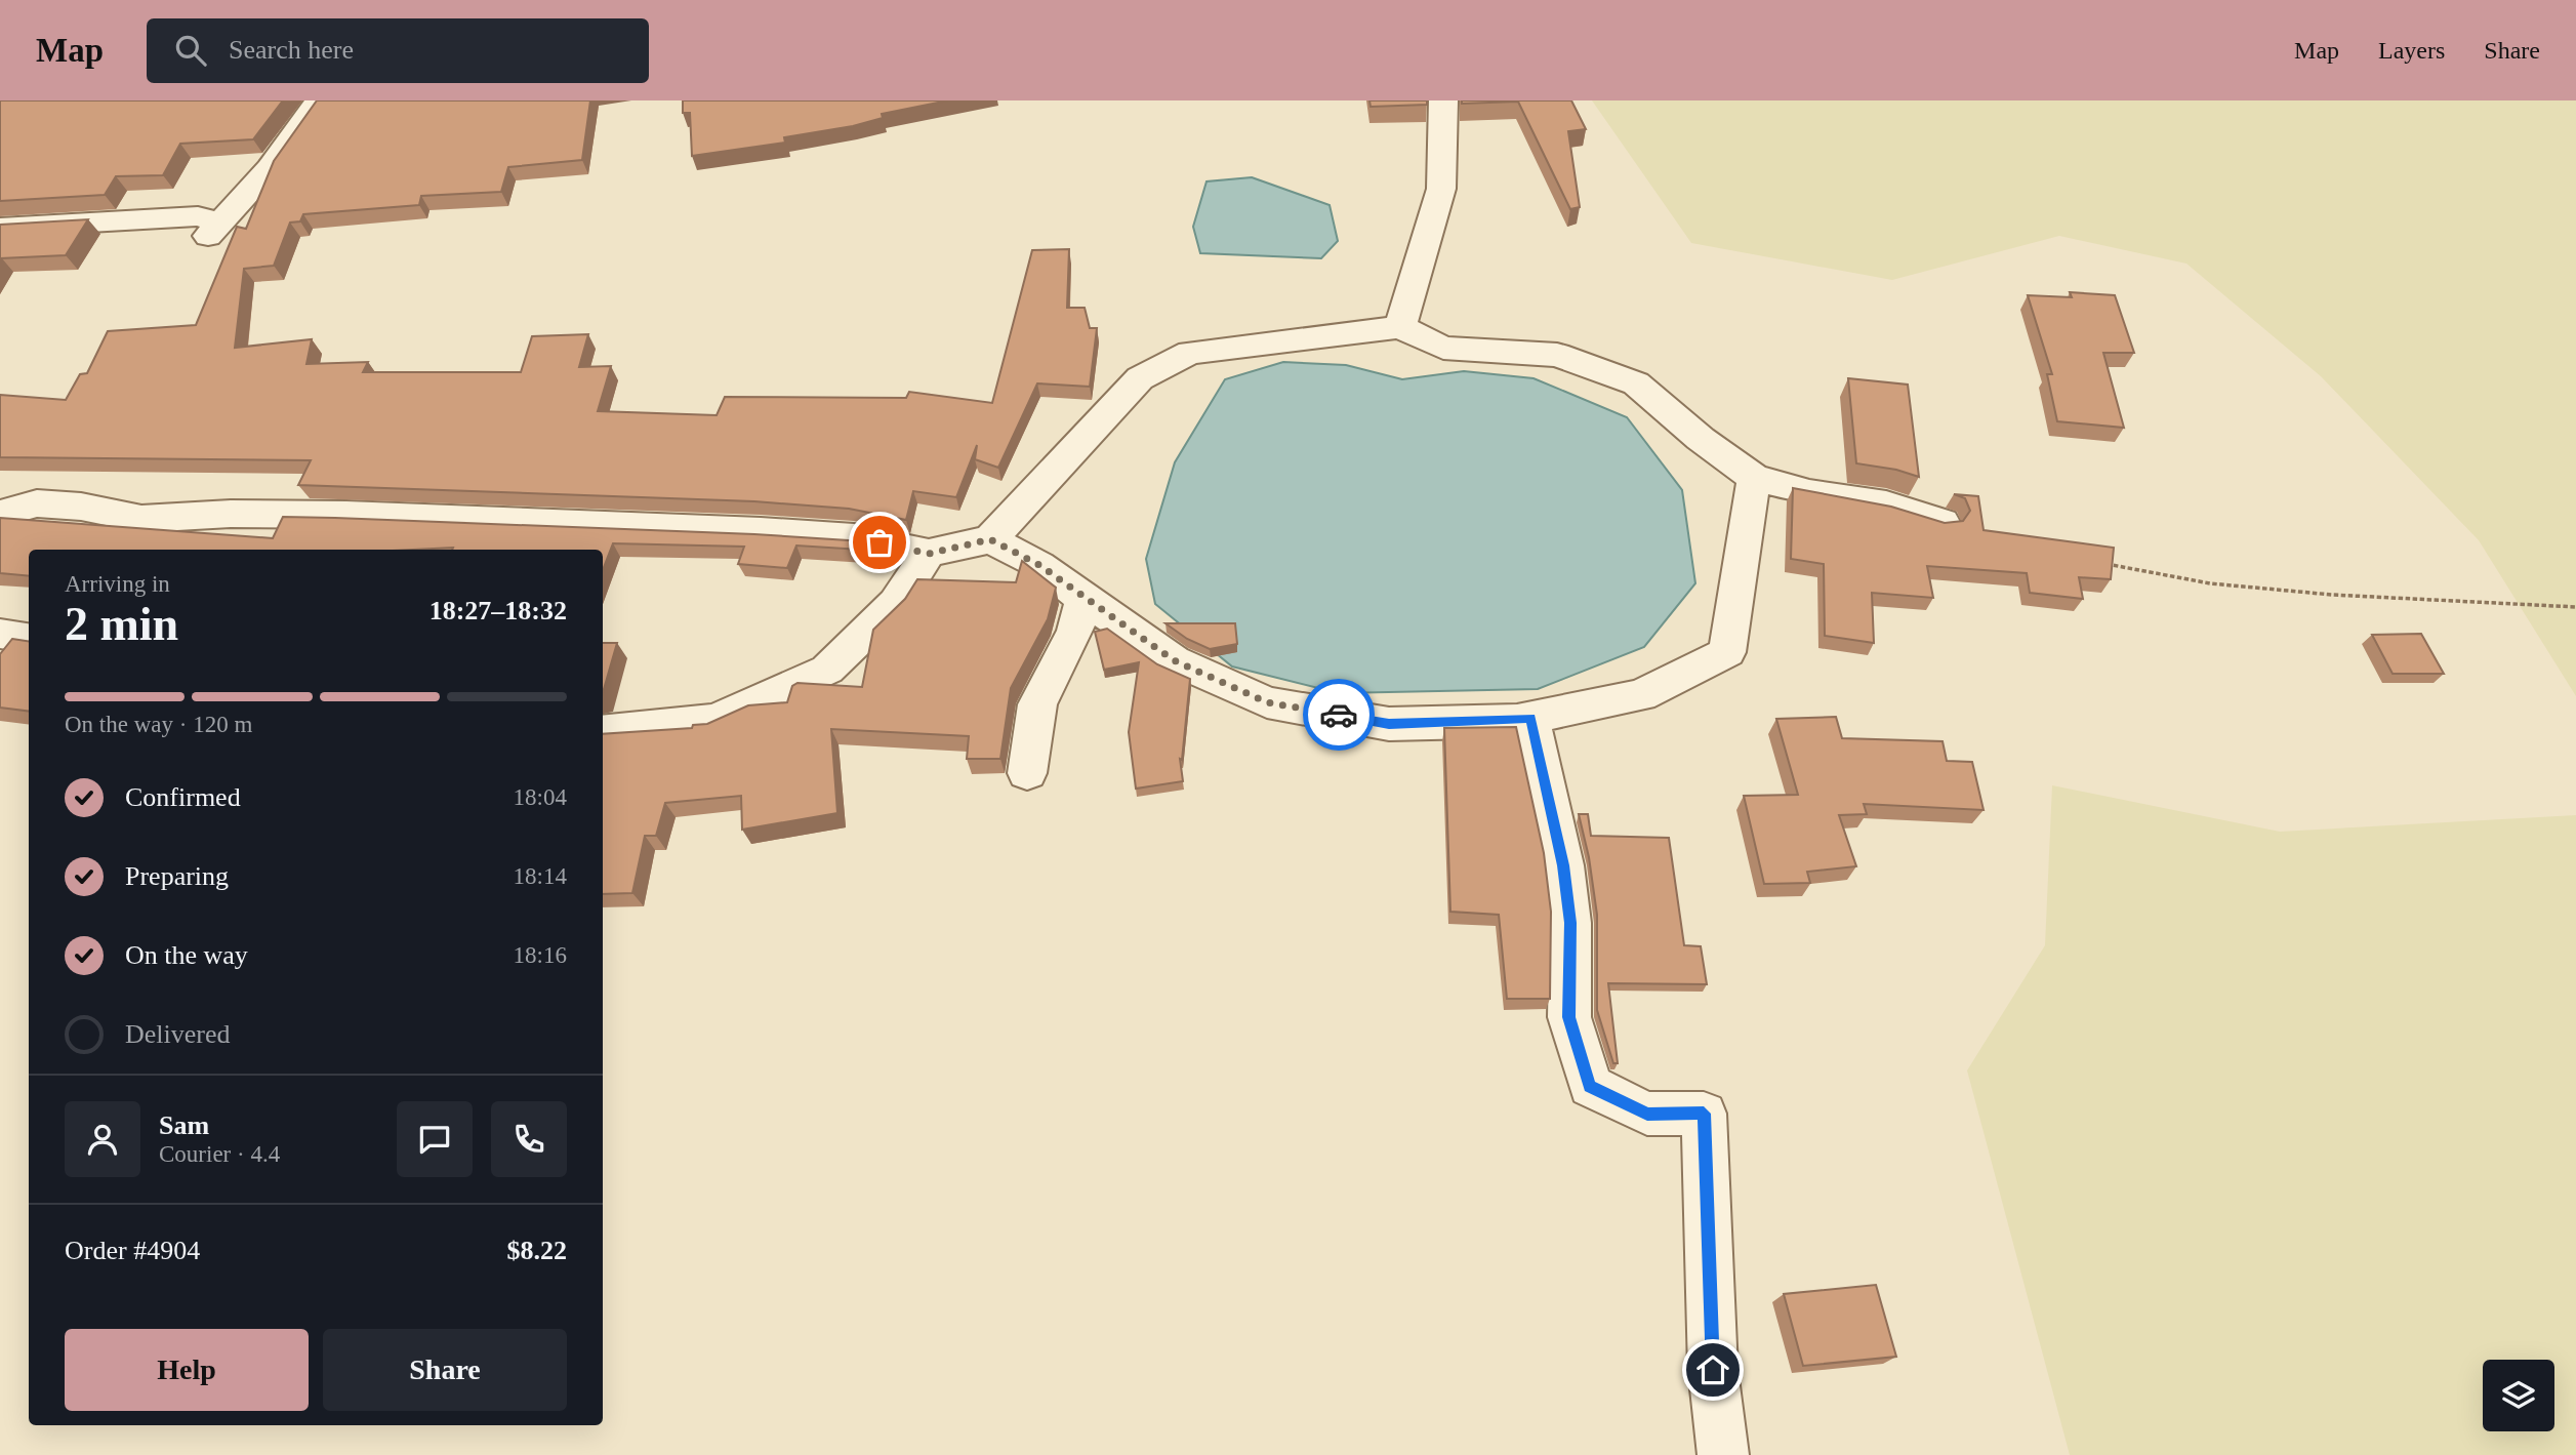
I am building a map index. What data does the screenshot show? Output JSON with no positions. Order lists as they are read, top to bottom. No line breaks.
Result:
{"page":{"header":"Map","search":"Search here","nav":["Map","Layers","Share"],"heading":["2 min","Arriving in","18:27–18:32"],"panel":["Sam","Courier · 4.4","Order #4904","$8.22"],"bar":"On the way · 120 m","list":[["Confirmed","18:04"],["Preparing","18:14"],["On the way","18:16"],"Delivered"],"buttons":["Help","Share"]}}
